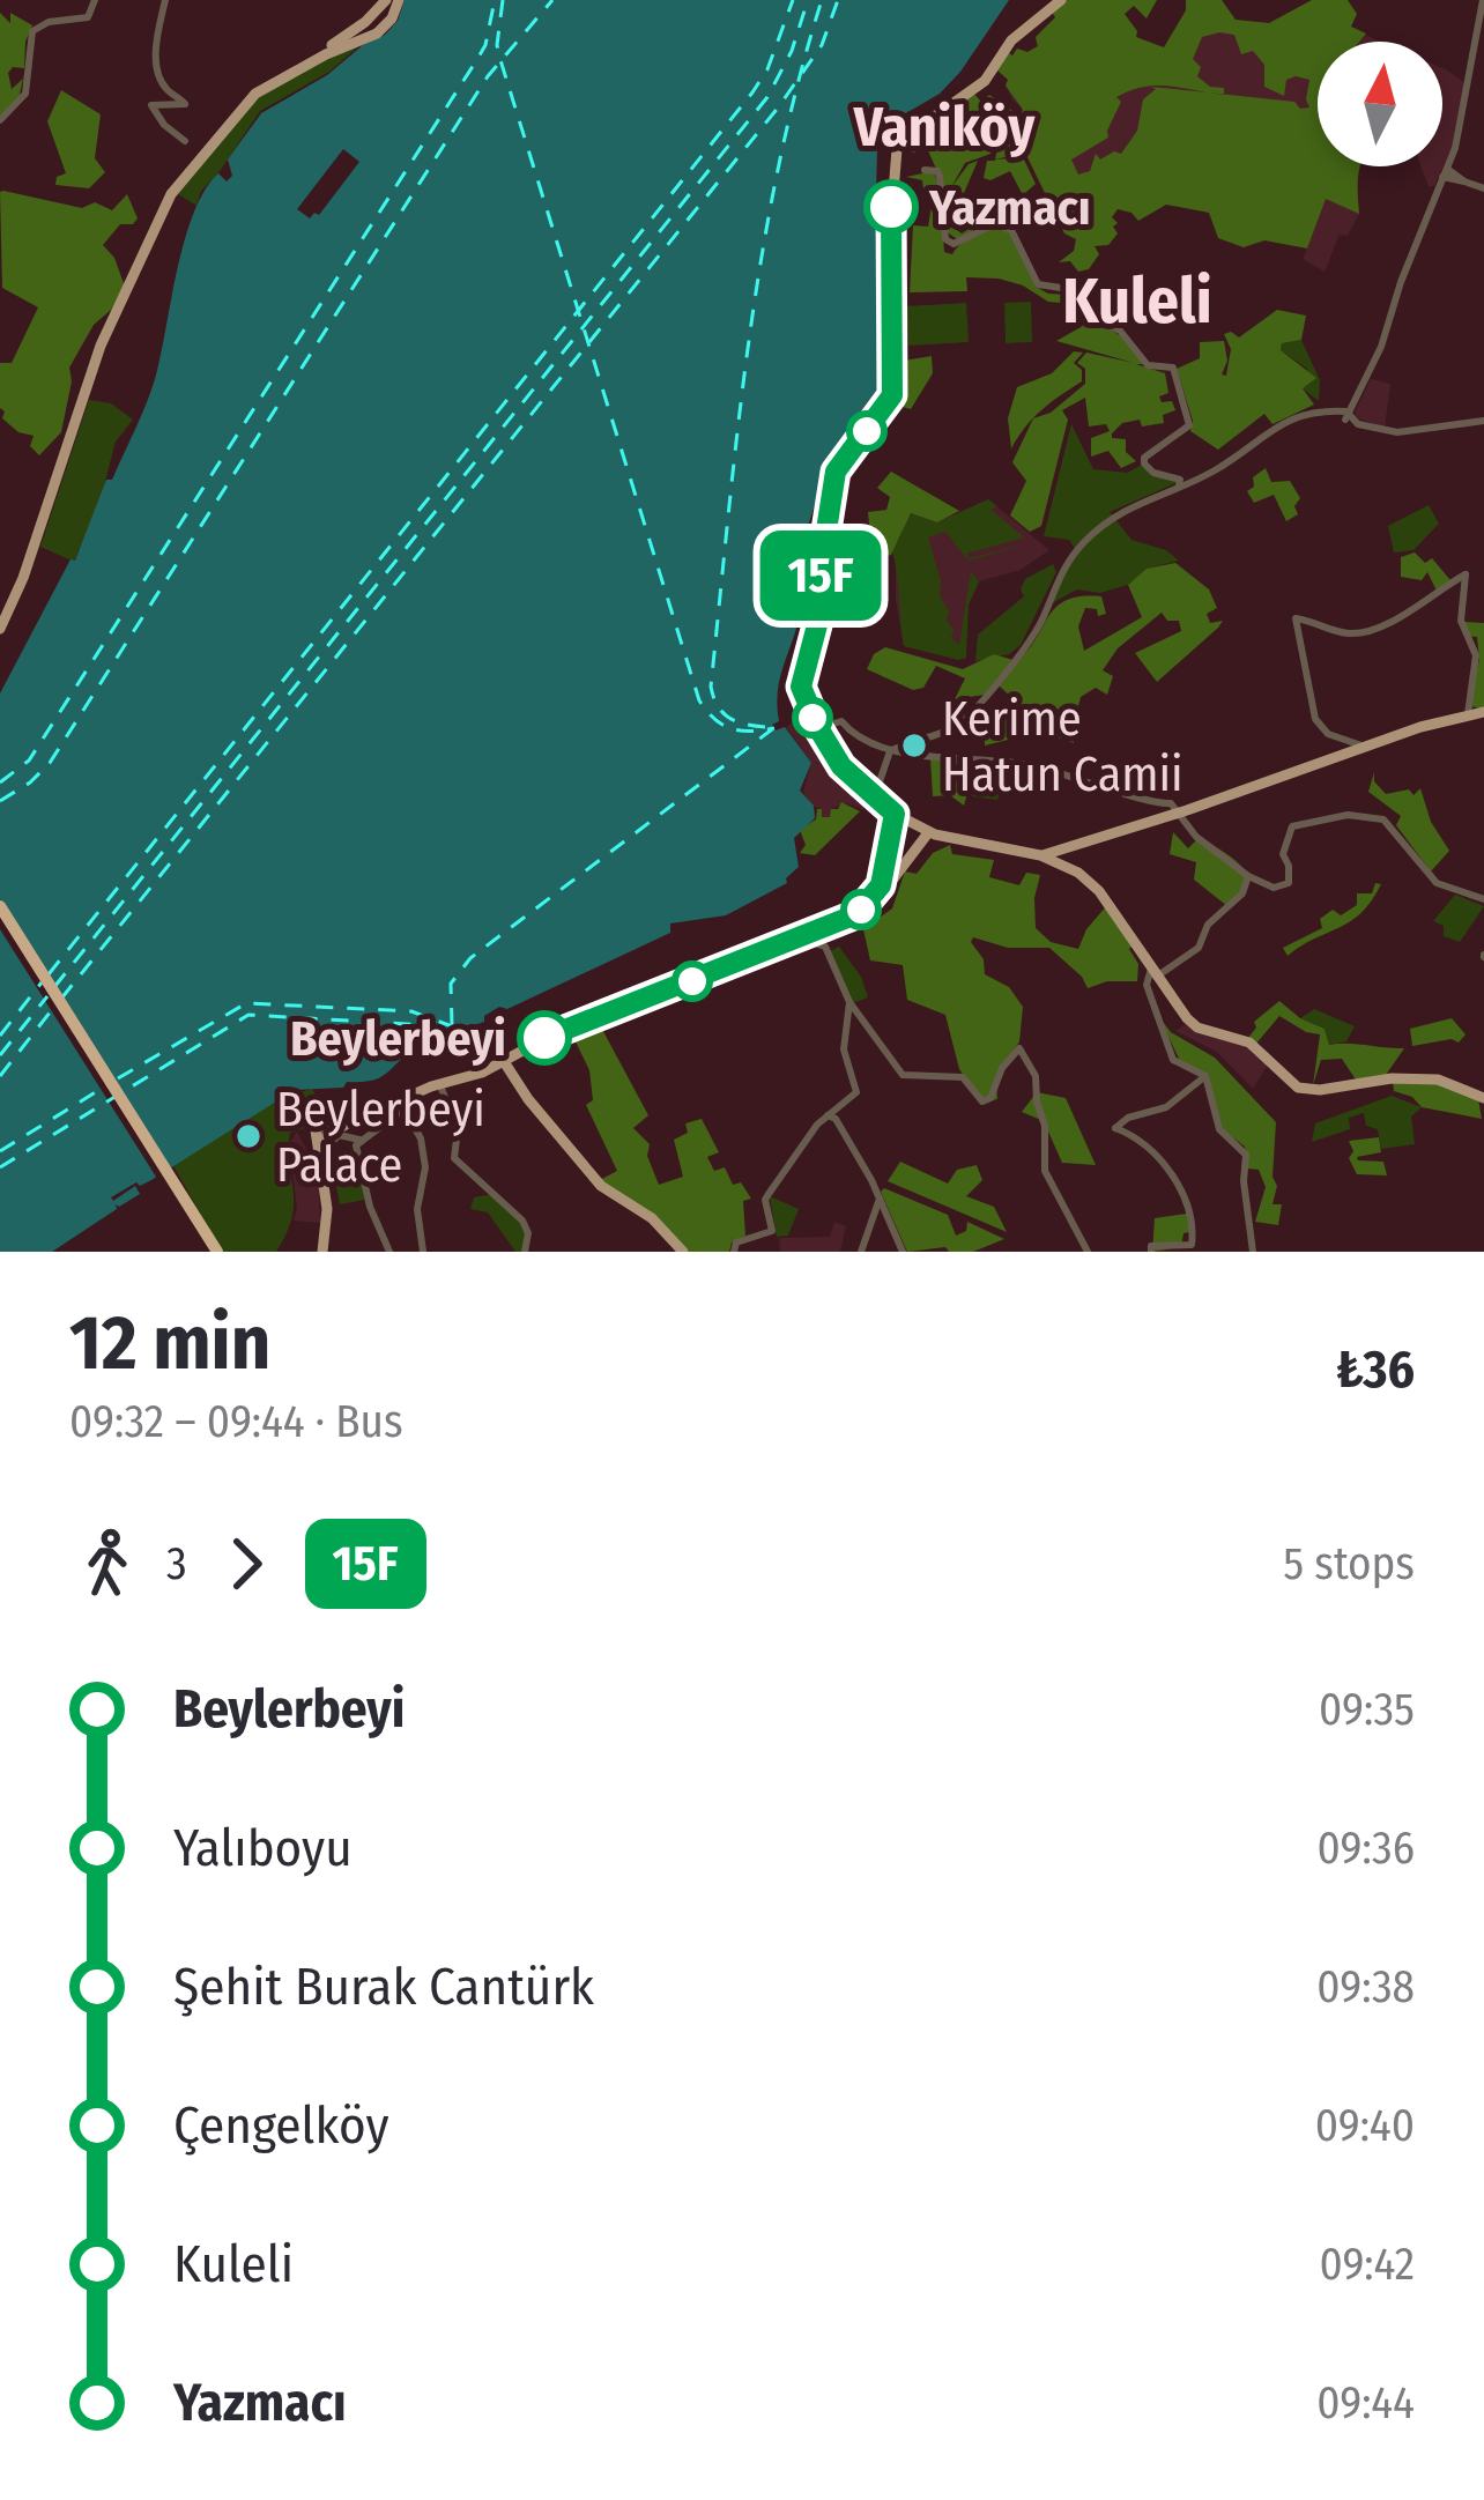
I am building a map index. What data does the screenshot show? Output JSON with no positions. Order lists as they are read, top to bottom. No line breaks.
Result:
{"districts":["Vaniköy","Kuleli"],"places":["Yazmacı","Kerime Hatun Camii","Beylerbeyi","Beylerbeyi Palace"],"lines":["bus line 15F"],"north":"top","page":{"on_map":"15F","heading":["12 min","09:32 – 09:44 · Bus","₺36"],"legs":["3","15F","5 stops"],"list":[{"name":"Beylerbeyi","value":"09:35"},{"name":"Yalıboyu","value":"09:36"},{"name":"Şehit Burak Cantürk","value":"09:38"},{"name":"Çengelköy","value":"09:40"},{"name":"Kuleli","value":"09:42"},{"name":"Yazmacı","value":"09:44"}]}}
